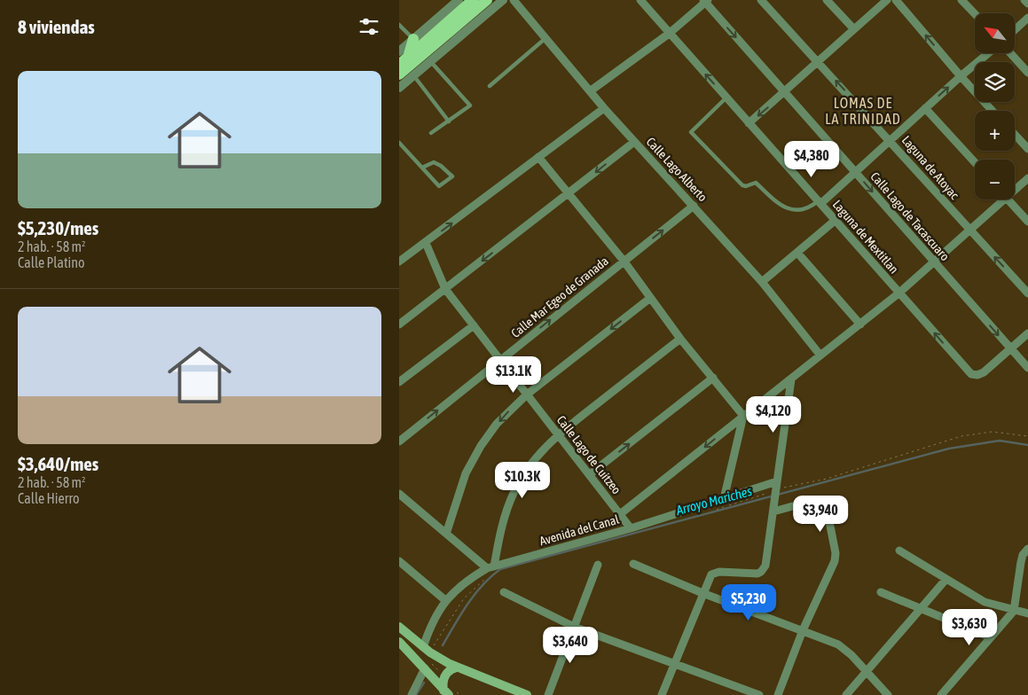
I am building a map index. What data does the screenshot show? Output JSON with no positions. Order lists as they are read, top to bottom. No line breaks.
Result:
{"streets":{"street":["Laguna de Atoyac","Calle Lago Alberto","Calle Lago de Tacascuaro","Laguna de Mextitlan","Calle Mar Egeo de Granada","Calle Lago de Cuitzeo","Avenida del Canal"]},"crossings":[["Calle Lago Alberto","Calle Mar Egeo de Granada"],["Calle Lago de Tacascuaro","Laguna de Mextitlan"],["Calle Mar Egeo de Granada","Calle Lago de Cuitzeo"],["Calle Lago de Cuitzeo","Avenida del Canal"]],"one_way":["Laguna de Atoyac","Calle Lago de Tacascuaro","Laguna de Mextitlan"],"districts":["LOMAS DE LA TRINIDAD"],"water":["Arroyo Mariches"],"north":"top left","page":{"heading":"8 viviendas","map_buttons":["+","−"],"list":[{"name":"$5,230/mes","note":"2 hab. · 58 m² · Calle Platino"},{"name":"$3,640/mes","note":"2 hab. · 58 m² · Calle Hierro"}],"price":["$4,380","$13.1K","$4,120","$10.3K","$3,940","$5,230","$3,630","$3,640"]}}
